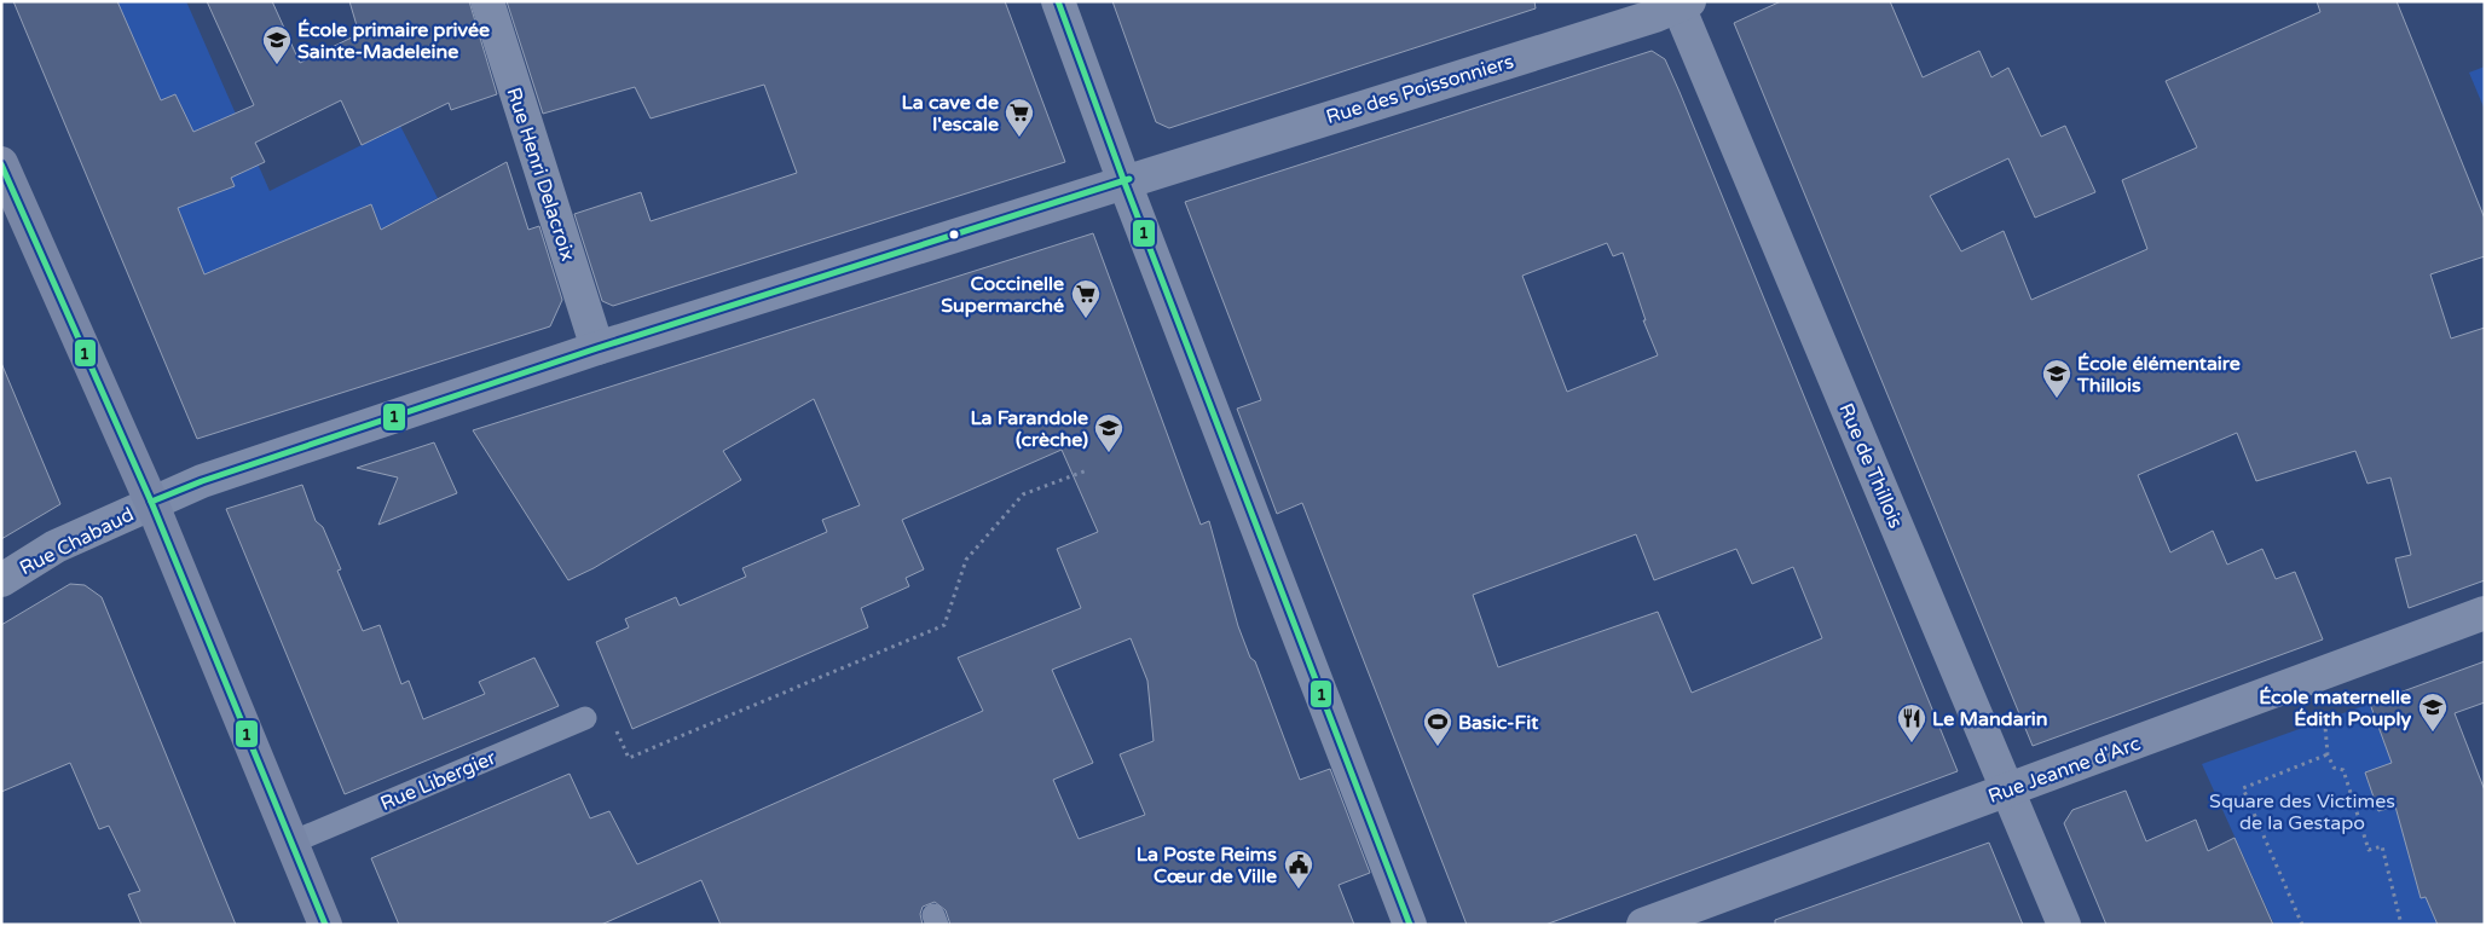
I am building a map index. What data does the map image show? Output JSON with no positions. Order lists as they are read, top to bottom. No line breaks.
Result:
{"streets":{"street":["Rue des Poissonniers","Rue Henri Delacroix","Rue de Thillois","Rue Chabaud","Rue Jeanne d'Arc"],"lane":["Rue Libergier"]},"crossings":[["Rue des Poissonniers","Rue de Thillois"],["Rue des Poissonniers","Rue Chabaud"],["Rue Henri Delacroix","Rue Chabaud"],["Rue de Thillois","Rue Jeanne d'Arc"]],"parks":["Square des Victimes de la Gestapo"],"places":{"school or university":["École primaire privée Sainte-Madeleine","École élémentaire Thillois","La Farandole (crèche)","École maternelle Édith Pouply"],"supermarket":["La cave de l'escale","Coccinelle Supermarché"],"restaurant":["Le Mandarin"],"sports":["Basic-Fit"],"public building":["La Poste Reims Cœur de Ville"]},"lines":["transit line 1"]}
